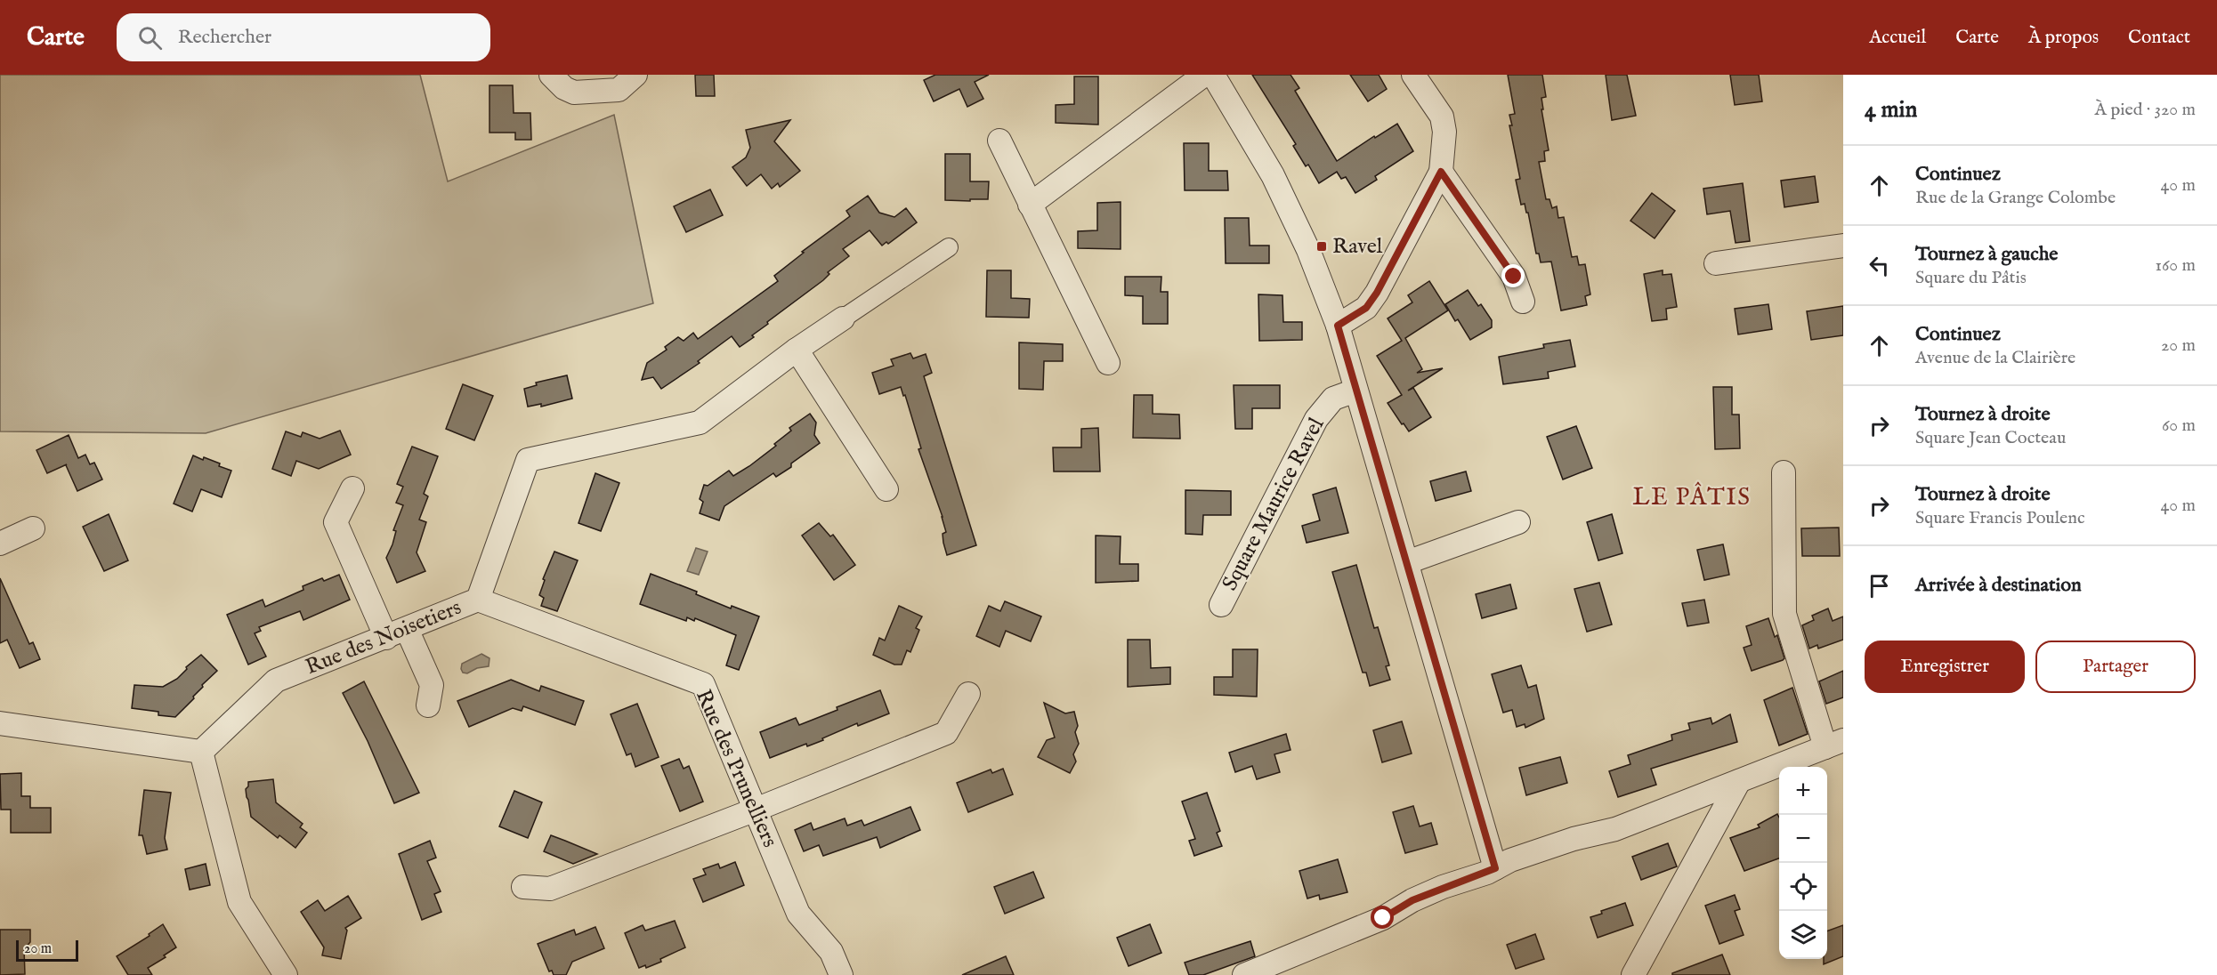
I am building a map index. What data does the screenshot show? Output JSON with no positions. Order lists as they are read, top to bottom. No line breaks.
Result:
{"streets":{"street":["Square Maurice Ravel","Rue des Noisetiers","Rue des Prunelliers"]},"crossings":[["Rue des Noisetiers","Rue des Prunelliers"]],"districts":["LE PÂTIS"],"places":{"transit":["Ravel"]},"scale_bar":"20 m","page":{"header":"Carte","search":"Rechercher","nav":["Accueil","Carte","À propos","Contact"],"heading":["4 min","À pied · 320 m"],"list":[["Continuez","Rue de la Grange Colombe","40 m"],["Tournez à gauche","Square du Pâtis","160 m"],["Continuez","Avenue de la Clairière","20 m"],["Tournez à droite","Square Jean Cocteau","60 m"],["Tournez à droite","Square Francis Poulenc","40 m"],"Arrivée à destination"],"buttons":["Enregistrer","Partager"],"map_buttons":["+","−"],"scale":"20 m"}}
